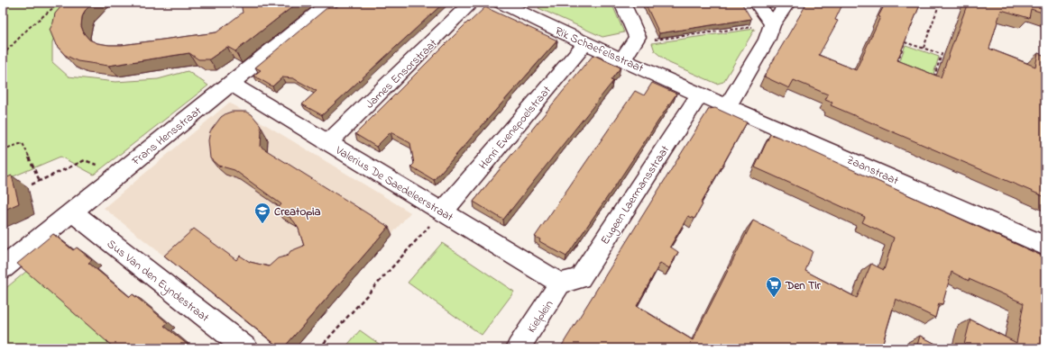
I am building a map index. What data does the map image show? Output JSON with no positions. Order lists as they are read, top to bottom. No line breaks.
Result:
{"streets":{"street":["Rik Schaefelsstraat","James Ensorstraat","Henri Evenepoelstraat","Frans Hensstraat","Zaanstraat","Valerius De Saedeleerstraat","Eugeen Laermansstraat","Sus Van den Eyndestraat","Kielplein"]},"crossings":[["Rik Schaefelsstraat","Henri Evenepoelstraat"],["Rik Schaefelsstraat","Zaanstraat"],["Rik Schaefelsstraat","Eugeen Laermansstraat"],["James Ensorstraat","Valerius De Saedeleerstraat"],["Henri Evenepoelstraat","Valerius De Saedeleerstraat"],["Frans Hensstraat","Valerius De Saedeleerstraat"],["Frans Hensstraat","Sus Van den Eyndestraat"],["Zaanstraat","Eugeen Laermansstraat"],["Valerius De Saedeleerstraat","Eugeen Laermansstraat"],["Valerius De Saedeleerstraat","Kielplein"],["Eugeen Laermansstraat","Kielplein"]],"places":{"school or university":["Creatopia"],"supermarket":["Den Tir"]}}
